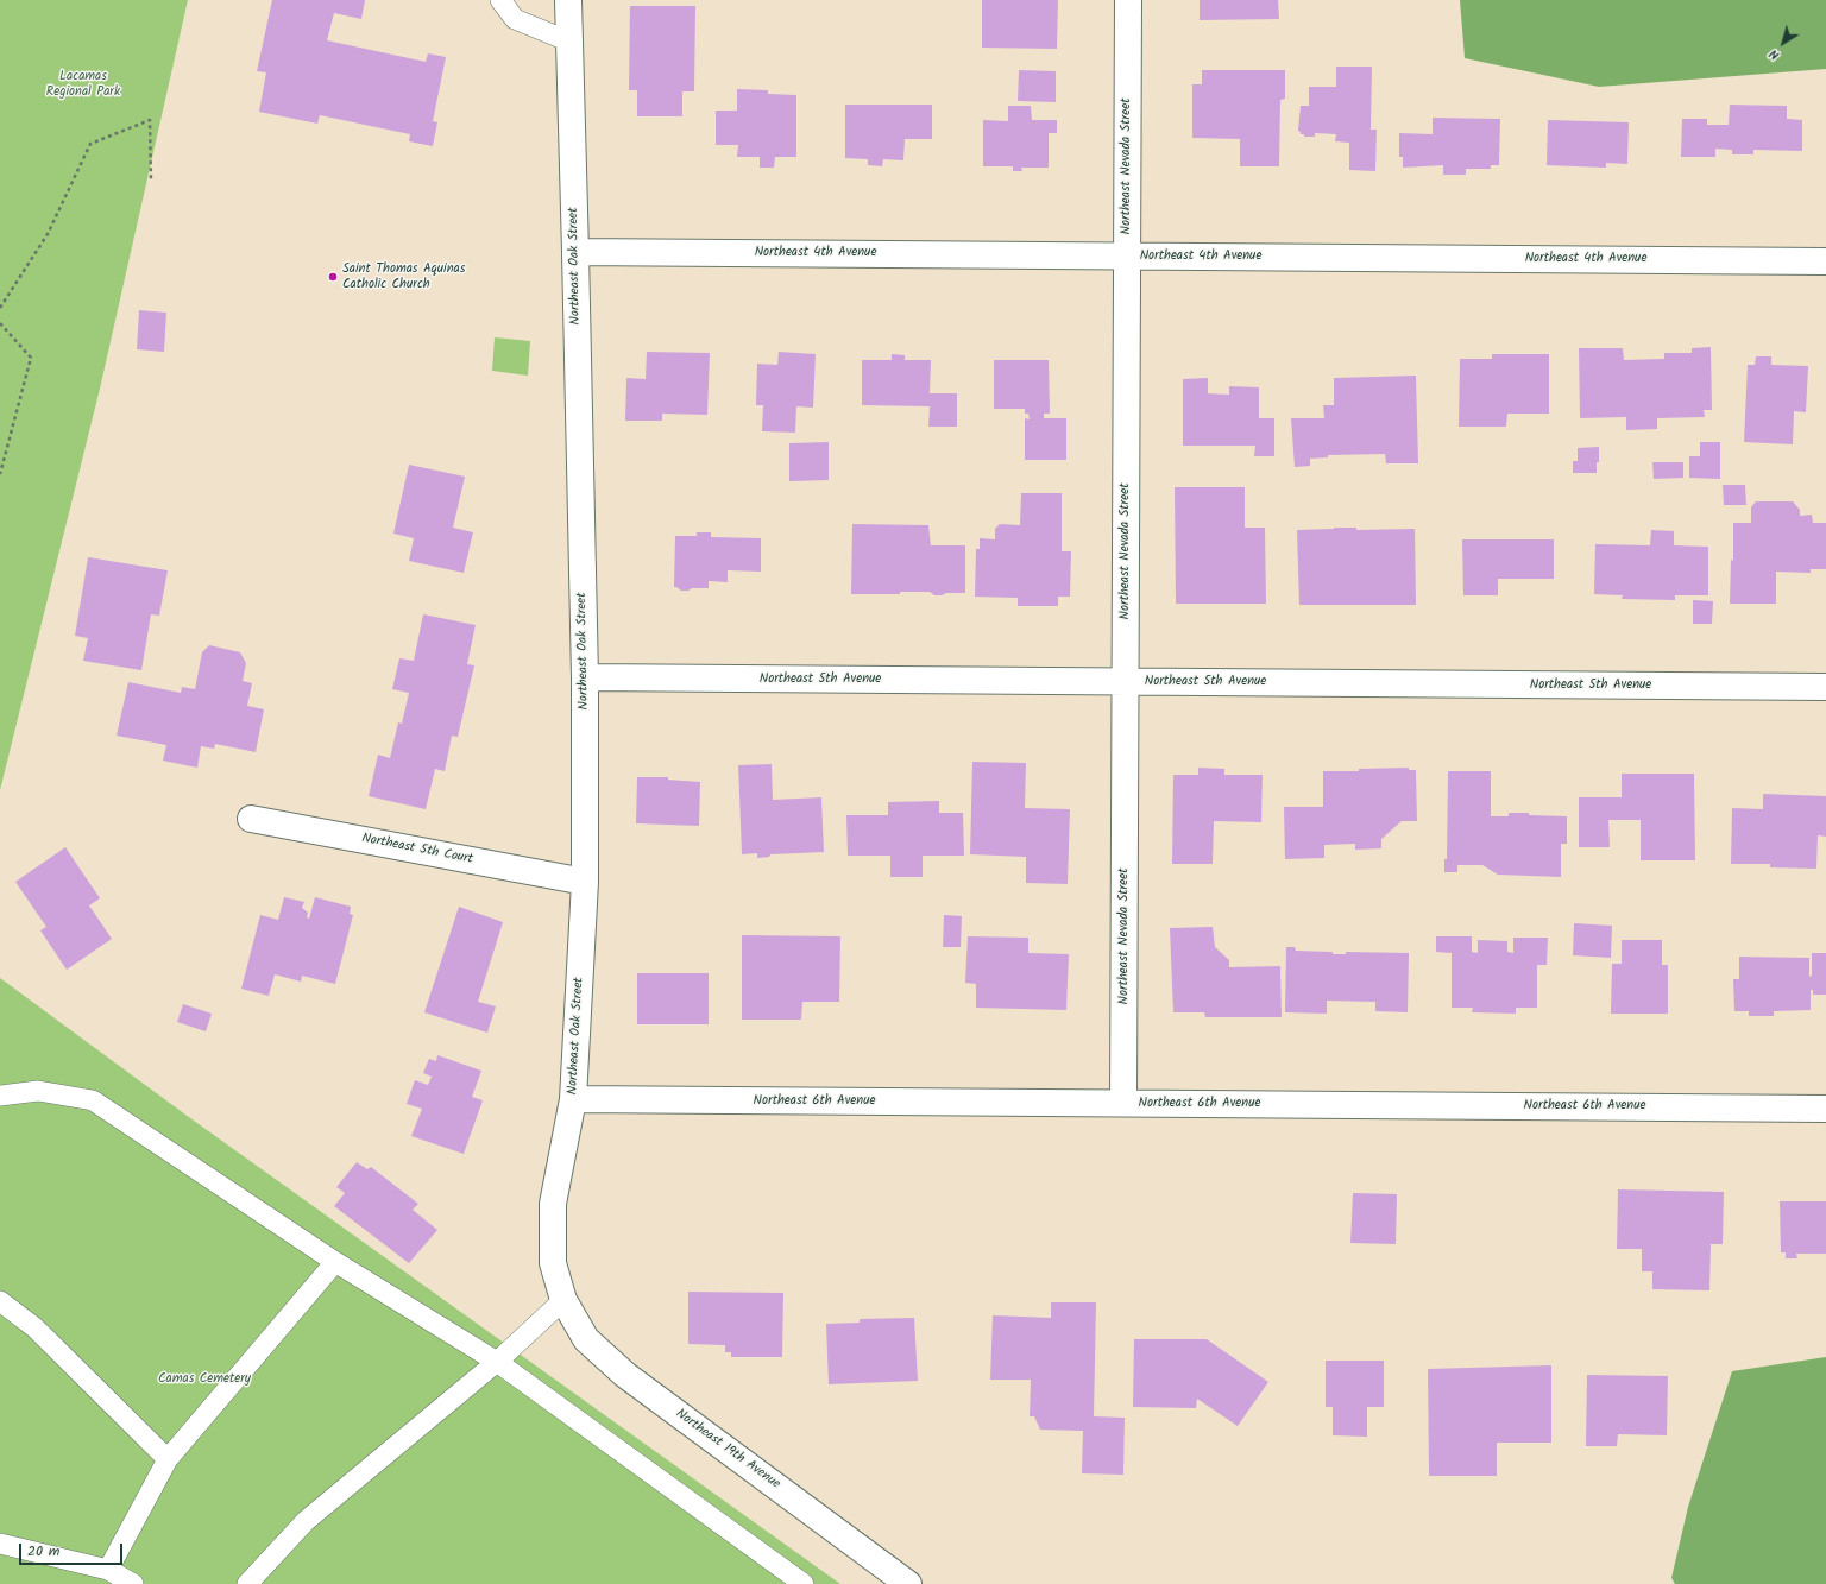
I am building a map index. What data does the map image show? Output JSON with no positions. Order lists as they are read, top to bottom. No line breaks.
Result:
{"streets":{"street":["Northeast Nevada Street","Northeast 4th Avenue","Northeast Oak Street","Northeast 5th Avenue","Northeast 5th Court","Northeast 6th Avenue","Northeast 19th Avenue"]},"crossings":[["Northeast Nevada Street","Northeast 4th Avenue"],["Northeast Nevada Street","Northeast 5th Avenue"],["Northeast Nevada Street","Northeast 6th Avenue"],["Northeast 4th Avenue","Northeast Oak Street"],["Northeast Oak Street","Northeast 5th Avenue"],["Northeast Oak Street","Northeast 5th Court"],["Northeast Oak Street","Northeast 6th Avenue"],["Northeast Oak Street","Northeast 19th Avenue"]],"parks":["Lacamas Regional Park","Camas Cemetery"],"places":["Saint Thomas Aquinas Catholic Church"],"scale_bar":"20 m","north":"bottom left"}
